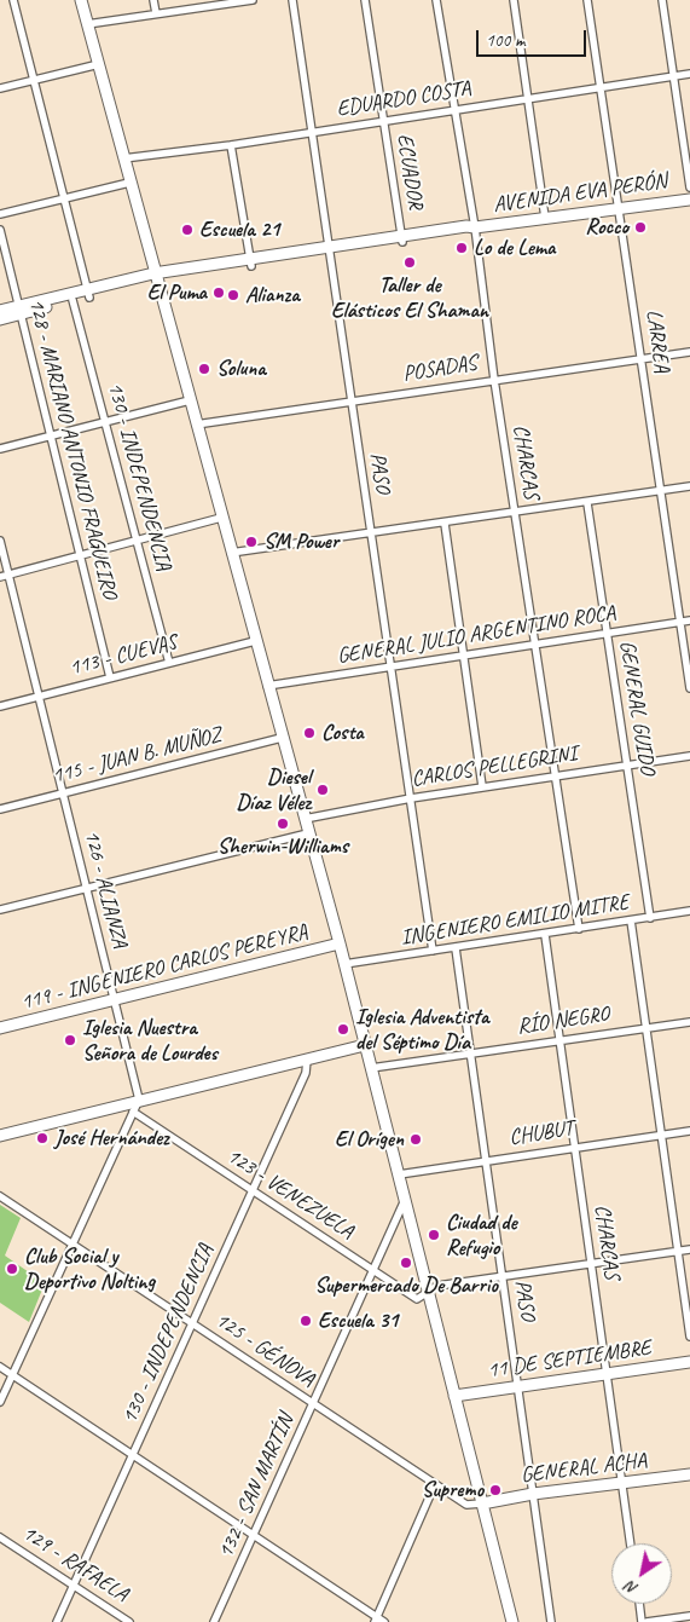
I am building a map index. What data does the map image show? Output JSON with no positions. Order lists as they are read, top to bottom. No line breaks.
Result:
{"streets":{"main road":["AVENIDA EVA PERÓN","119 - INGENIERO CARLOS PEREYRA","11 DE SEPTIEMBRE","GENERAL ACHA"],"street":["EDUARDO COSTA","ECUADOR","LARREA","POSADAS","128 - MARIANO ANTONIO FRAGUEIRO","CHARCAS","PASO","130 - INDEPENDENCIA","GENERAL JULIO ARGENTINO ROCA","113 - CUEVAS","GENERAL GUIDO","115 - JUAN B. MUÑOZ","CARLOS PELLEGRINI","126 - ALIANZA","INGENIERO EMILIO MITRE","RÍO NEGRO","CHUBUT","123 - VENEZUELA","125 - GÉNOVA","132 - SAN MARTÍN","129 - RAFAELA"]},"crossings":[["EDUARDO COSTA","ECUADOR"],["EDUARDO COSTA","LARREA"],["EDUARDO COSTA","CHARCAS"],["EDUARDO COSTA","PASO"],["ECUADOR","AVENIDA EVA PERÓN"],["AVENIDA EVA PERÓN","LARREA"],["AVENIDA EVA PERÓN","CHARCAS"],["AVENIDA EVA PERÓN","PASO"],["LARREA","POSADAS"],["LARREA","GENERAL JULIO ARGENTINO ROCA"],["POSADAS","CHARCAS"],["POSADAS","PASO"],["128 - MARIANO ANTONIO FRAGUEIRO","113 - CUEVAS"],["CHARCAS","GENERAL JULIO ARGENTINO ROCA"],["CHARCAS","CARLOS PELLEGRINI"],["CHARCAS","INGENIERO EMILIO MITRE"],["CHARCAS","RÍO NEGRO"],["CHARCAS","CHUBUT"],["CHARCAS","11 DE SEPTIEMBRE"],["CHARCAS","GENERAL ACHA"],["PASO","GENERAL JULIO ARGENTINO ROCA"],["PASO","CARLOS PELLEGRINI"],["PASO","INGENIERO EMILIO MITRE"],["PASO","RÍO NEGRO"],["PASO","CHUBUT"],["PASO","11 DE SEPTIEMBRE"],["PASO","GENERAL ACHA"],["130 - INDEPENDENCIA","113 - CUEVAS"],["130 - INDEPENDENCIA","123 - VENEZUELA"],["130 - INDEPENDENCIA","125 - GÉNOVA"],["130 - INDEPENDENCIA","129 - RAFAELA"],["GENERAL JULIO ARGENTINO ROCA","GENERAL GUIDO"],["113 - CUEVAS","126 - ALIANZA"],["GENERAL GUIDO","CARLOS PELLEGRINI"],["GENERAL GUIDO","INGENIERO EMILIO MITRE"],["115 - JUAN B. MUÑOZ","126 - ALIANZA"],["126 - ALIANZA","119 - INGENIERO CARLOS PEREYRA"],["123 - VENEZUELA","132 - SAN MARTÍN"],["125 - GÉNOVA","GENERAL ACHA"],["125 - GÉNOVA","132 - SAN MARTÍN"]],"places":["Rocco","Escuela 21","Lo de Lema","Taller de Elásticos El Shaman","El Puma","Alianza","Soluna","SM Power","Costa","Diesel Díaz Vélez","Sherwin-Williams","Iglesia Adventista del Séptimo Día","Iglesia Nuestra Señora de Lourdes","José Hernández","El Orígen","Ciudad de Refugio","Supermercado De Barrio","Club Social y Deportivo Nolting","Escuela 31","Supremo"],"scale_bar":"100 m","north":"bottom left"}
